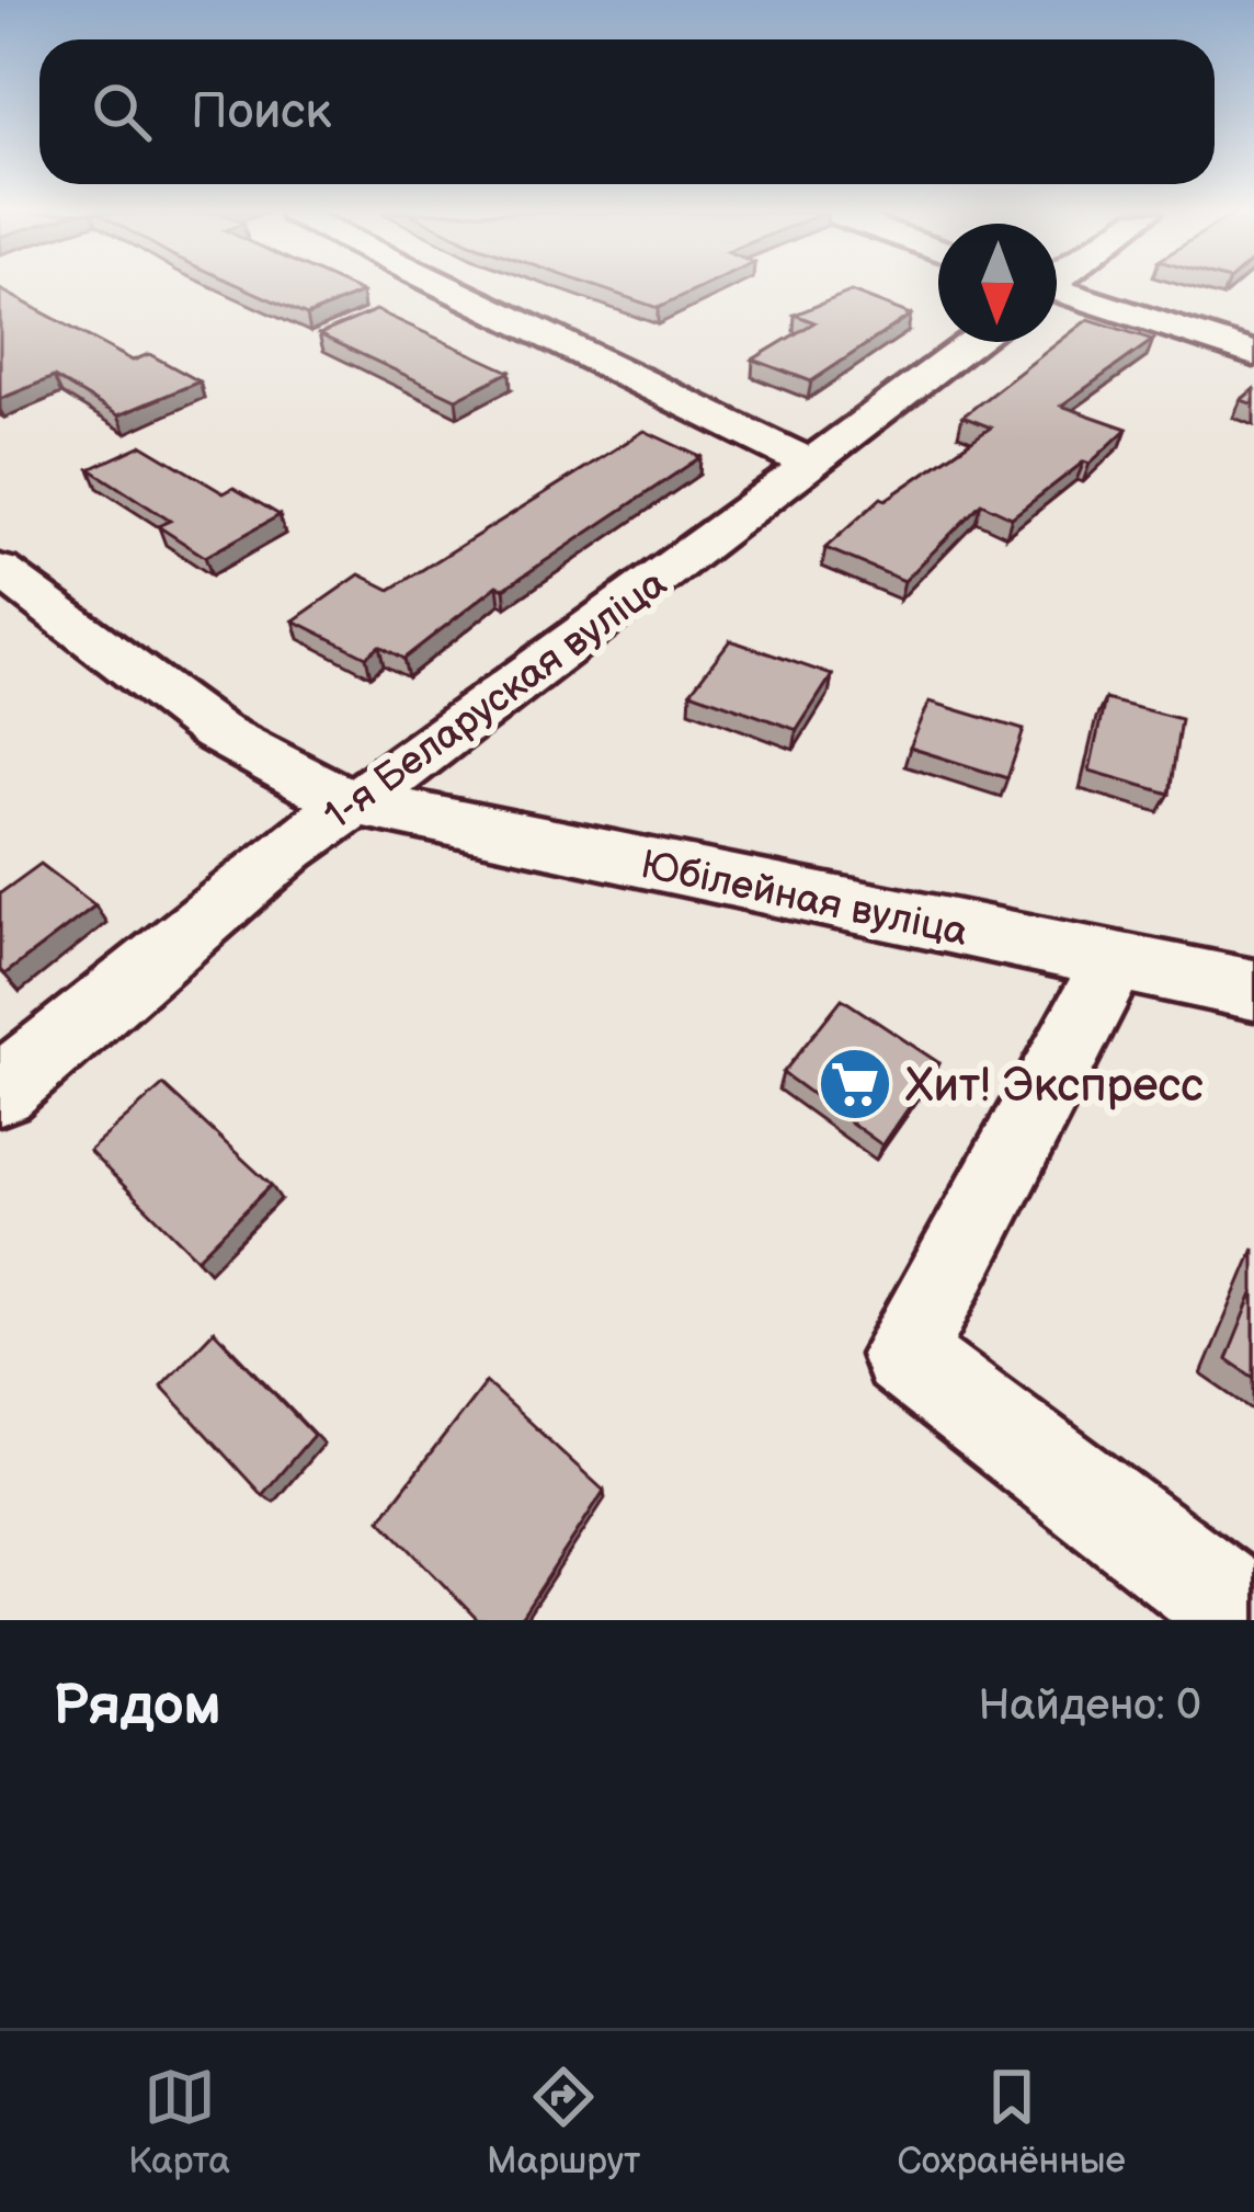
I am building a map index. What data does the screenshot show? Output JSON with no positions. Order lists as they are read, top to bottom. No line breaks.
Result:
{"streets":{"street":["1-я Беларуская вуліца","Юбілейная вуліца"]},"crossings":[["1-я Беларуская вуліца","Юбілейная вуліца"]],"places":{"supermarket":["Хит! Экспресс"]},"north":"bottom","page":{"search":"Поиск","heading":["Рядом","Найдено: 0"],"nav":["Карта","Маршрут","Сохранённые"]}}
